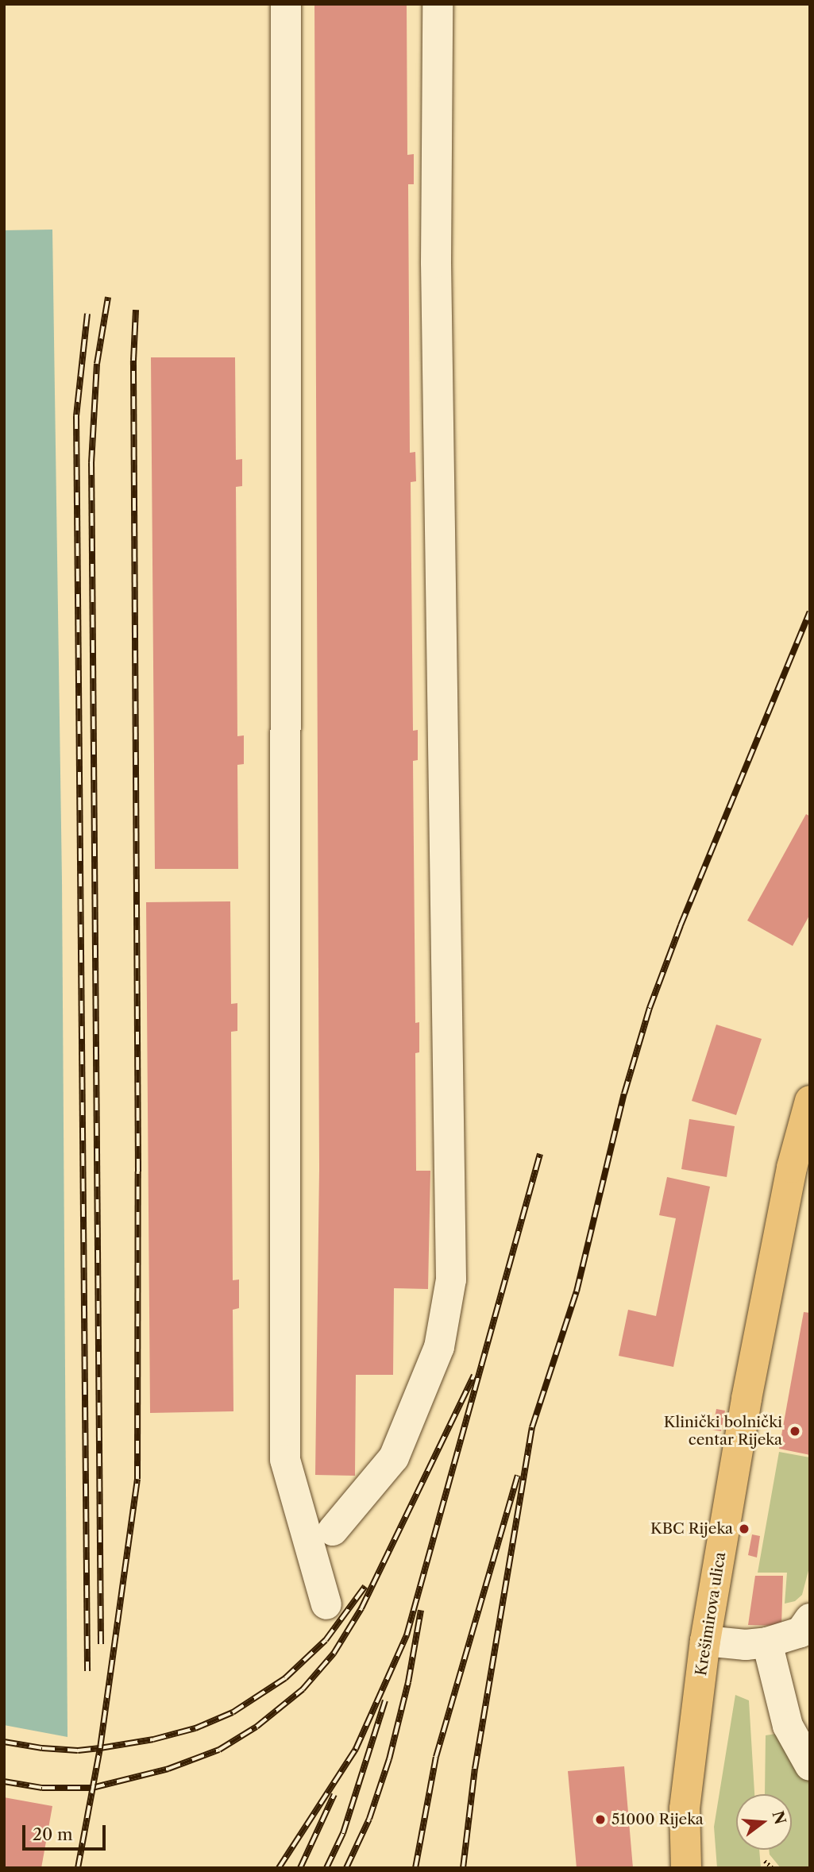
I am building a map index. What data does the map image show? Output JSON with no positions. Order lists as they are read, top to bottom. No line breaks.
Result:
{"streets":{"main road":["Krešimirova ulica"]},"places":["Klinički bolnički centar Rijeka","KBC Rijeka","51000 Rijeka"],"scale_bar":"20 m","north":"right"}
